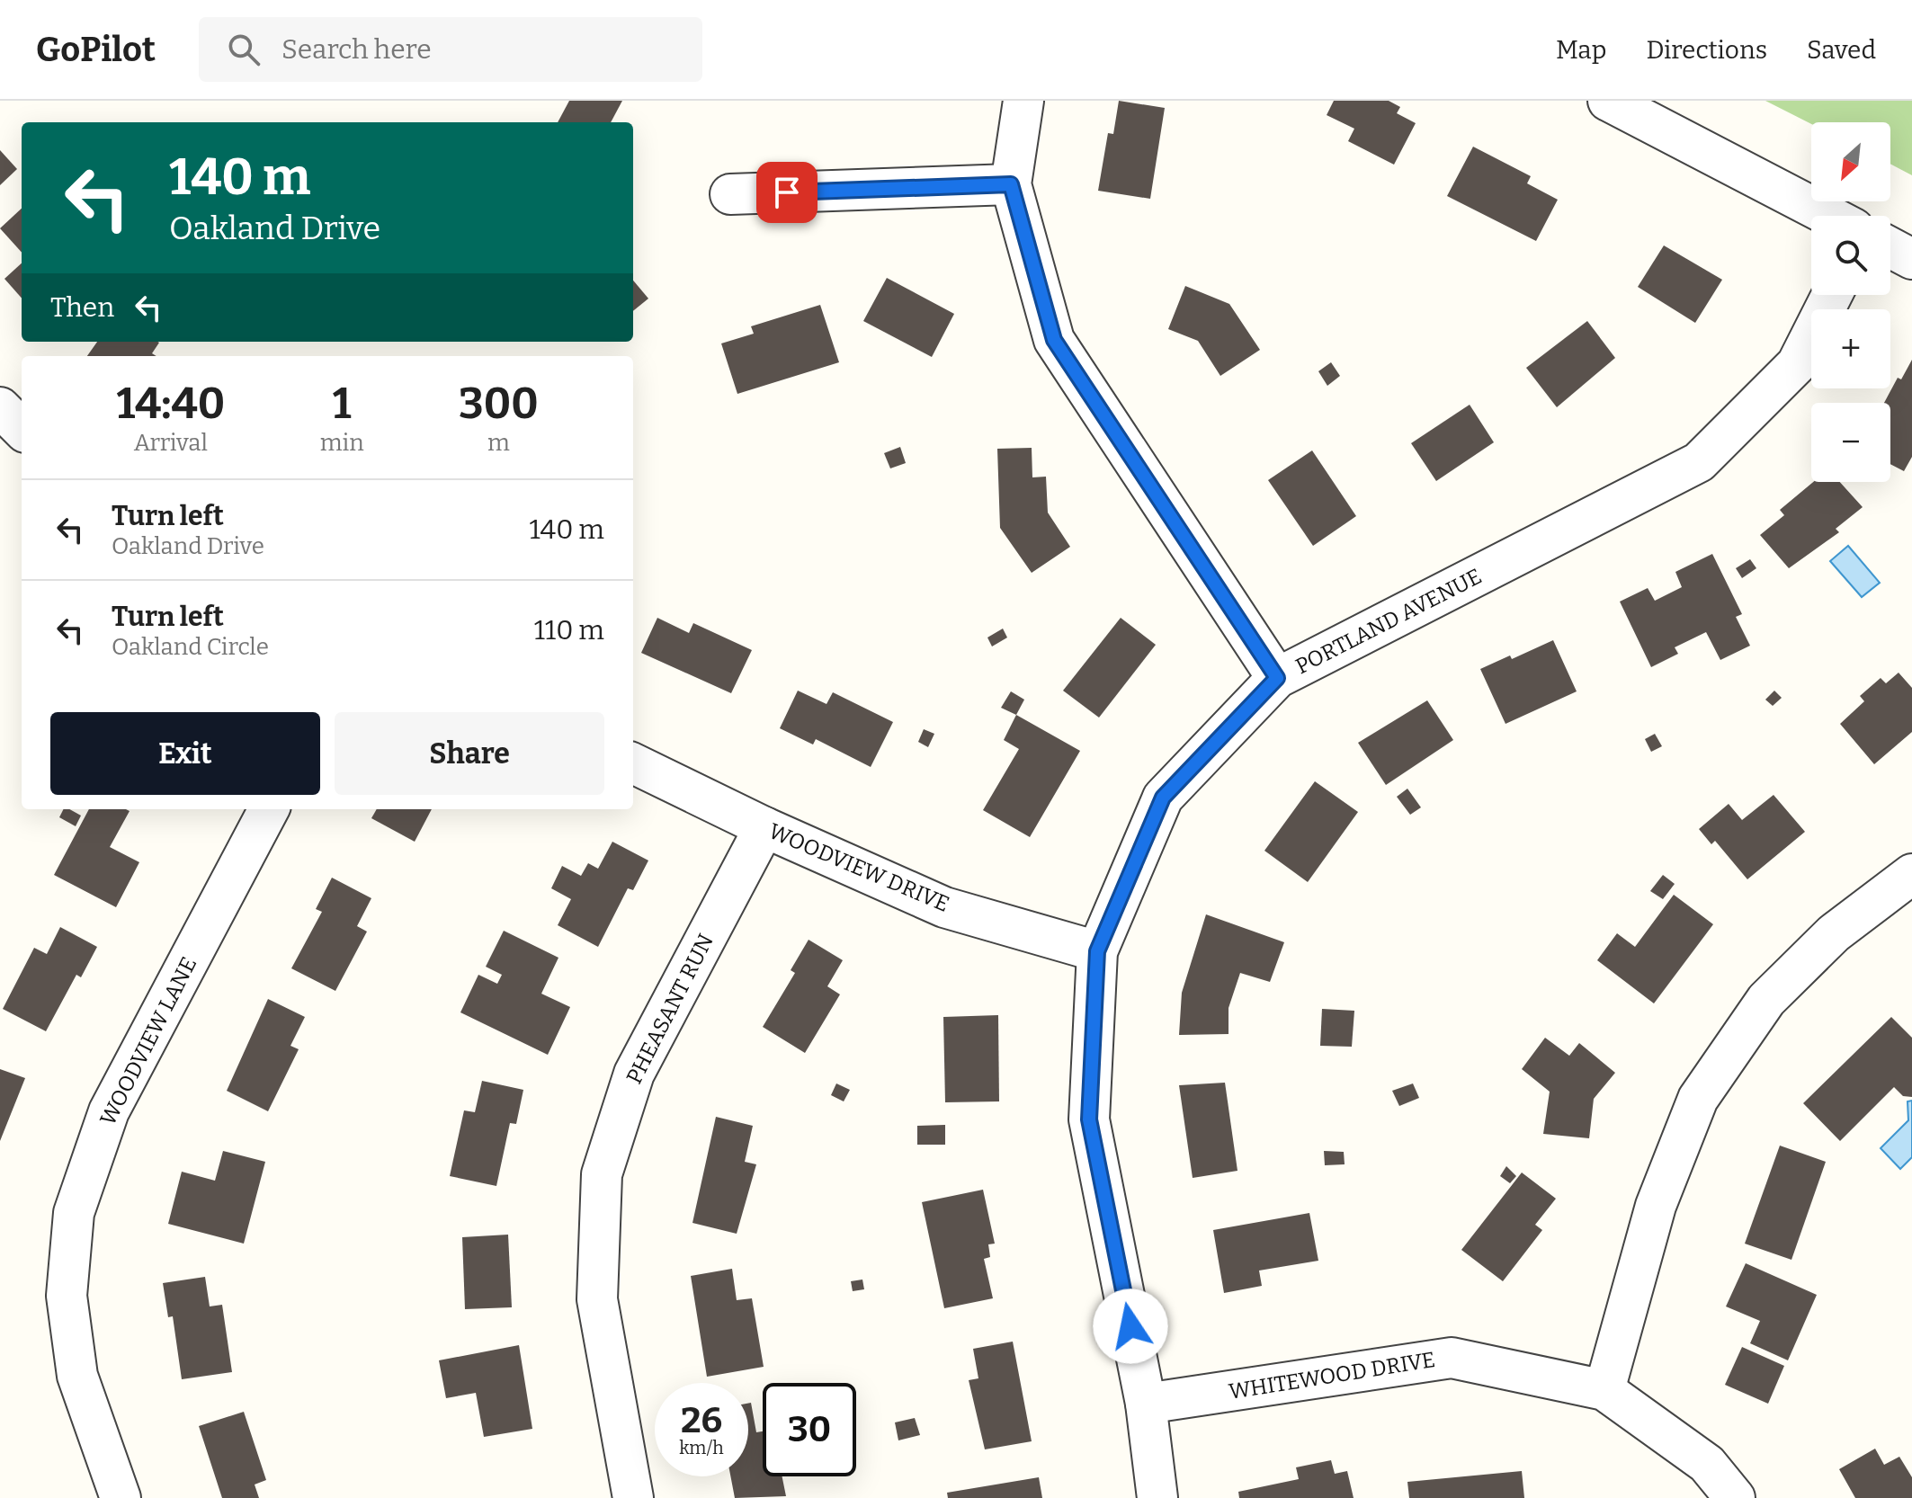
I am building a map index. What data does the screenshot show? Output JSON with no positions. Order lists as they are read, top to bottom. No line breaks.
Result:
{"streets":{"street":["PORTLAND AVENUE","WOODVIEW DRIVE","PHEASANT RUN","WOODVIEW LANE","WHITEWOOD DRIVE"]},"crossings":[["PORTLAND AVENUE","WOODVIEW DRIVE"],["PORTLAND AVENUE","WHITEWOOD DRIVE"],["WOODVIEW DRIVE","PHEASANT RUN"]],"north":"bottom left","page":{"header":"GoPilot","search":"Search here","nav":["Map","Directions","Saved"],"map_buttons":["+","−"],"turn":["140 m","Oakland Drive"],"then":"Then","eta":["14:40","Arrival","1","min","300","m"],"list":[{"name":"Turn left","note":"Oakland Drive","value":"140 m"},{"name":"Turn left","note":"Oakland Circle","value":"110 m"}],"buttons":["Exit","Share"],"speed":"26 km/h","limit":"30"}}
